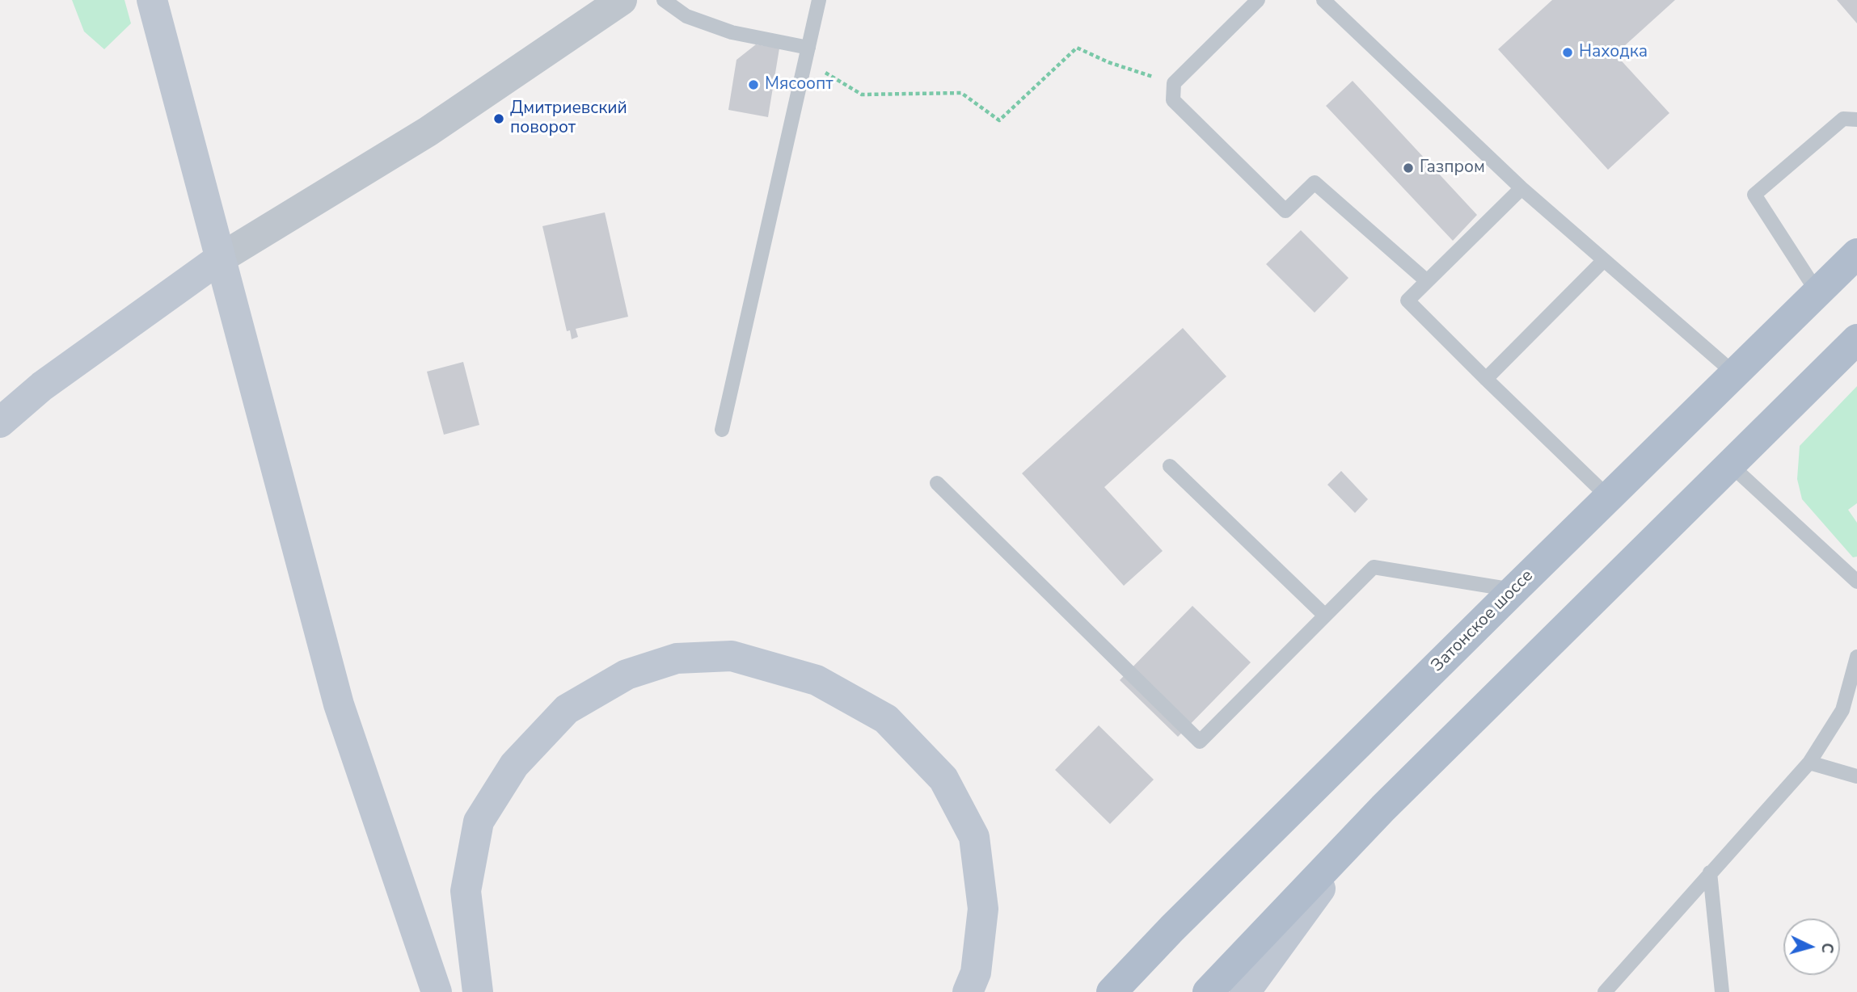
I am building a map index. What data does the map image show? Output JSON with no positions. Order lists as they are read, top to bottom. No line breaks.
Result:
{"streets":{"main road":["Затонское шоссе"]},"places":["Находка","Мясоопт","Дмитриевский поворот","Газпром"],"north":"right"}
